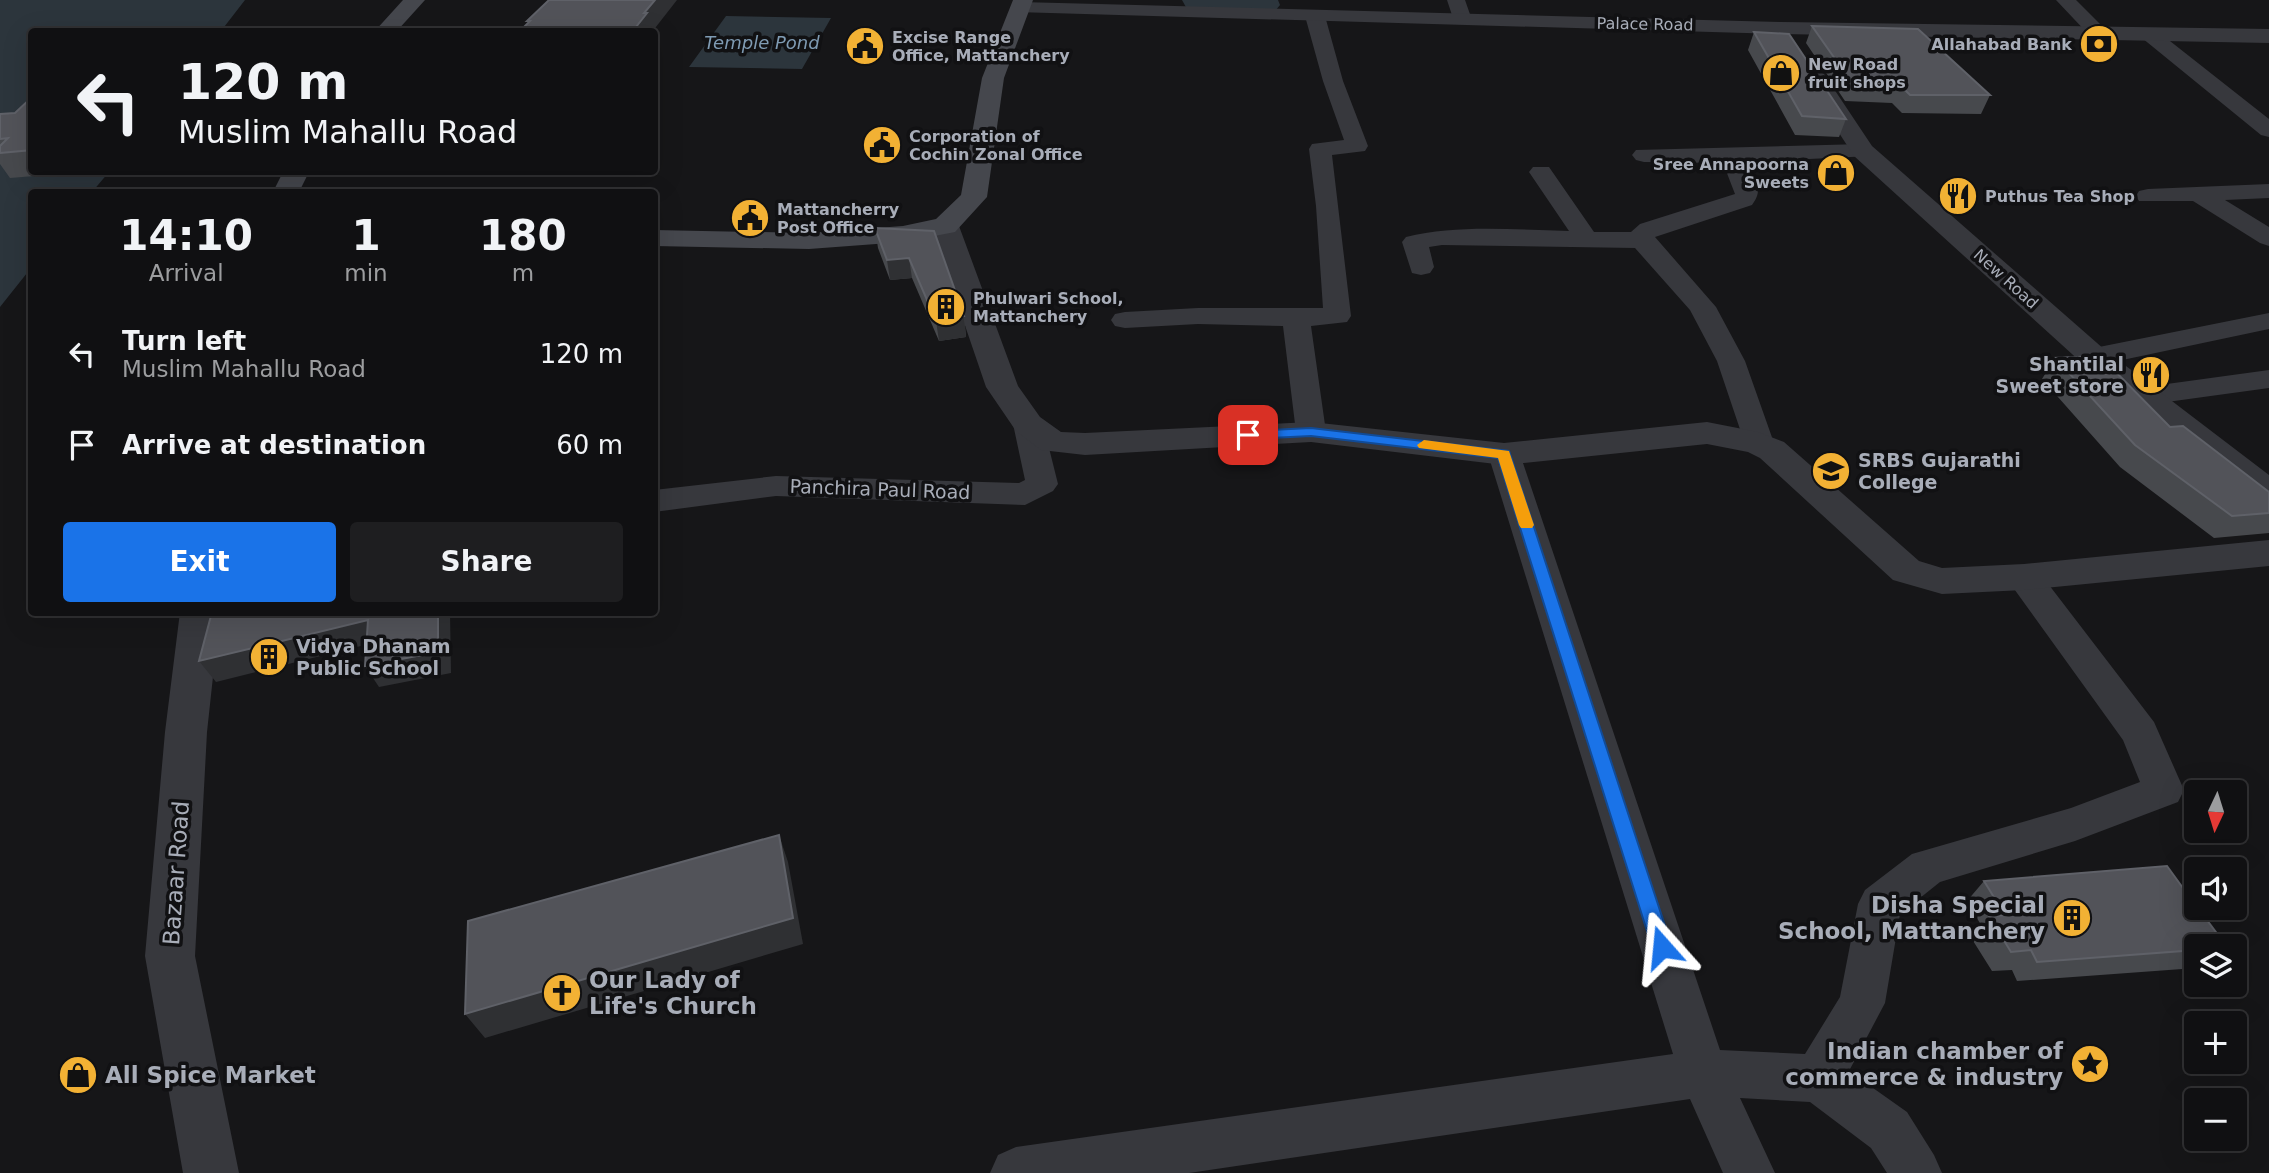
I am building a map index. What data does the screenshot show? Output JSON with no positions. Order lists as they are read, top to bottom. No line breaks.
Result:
{"streets":{"street":["Palace Road","New Road","Panchira Paul Road","Bazaar Road"]},"crossings":[["Palace Road","New Road"]],"water":["Temple Pond"],"places":{"bank":["Allahabad Bank"],"public building":["Excise Range Office, Mattanchery","Corporation of Cochin Zonal Office","Mattancherry Post Office"],"shop":["New Road fruit shops","Sree Annapoorna Sweets","All Spice Market"],"restaurant":["Puthus Tea Shop","Shantilal Sweet store"],"building":["Phulwari School, Mattanchery","Vidya Dhanam Public School","Disha Special School, Mattanchery"],"school or university":["SRBS Gujarathi College"],"church":["Our Lady of Life's Church"],"place":["Indian chamber of commerce & industry"]},"north":"bottom","page":{"turn":["120 m","Muslim Mahallu Road"],"eta":["14:10","Arrival","1","min","180","m"],"list":[{"name":"Turn left","note":"Muslim Mahallu Road","value":"120 m"},{"name":"Arrive at destination","value":"60 m"}],"buttons":["Exit","Share"],"map_buttons":["+","−"]}}
